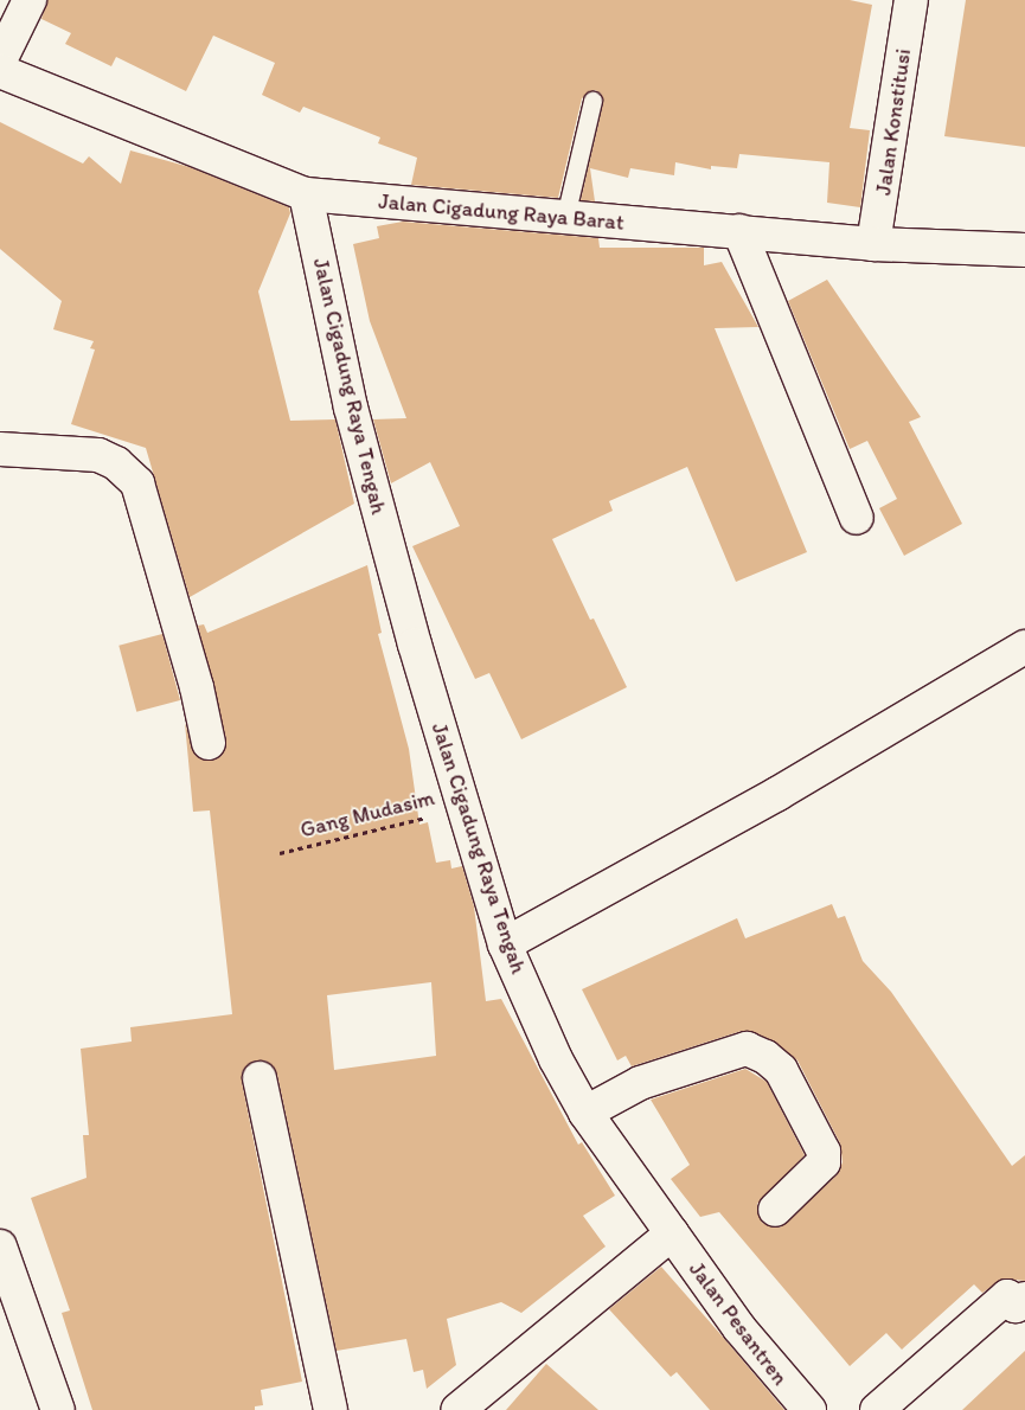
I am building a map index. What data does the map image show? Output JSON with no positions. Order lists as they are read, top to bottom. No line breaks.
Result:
{"streets":{"street":["Jalan Konstitusi","Jalan Cigadung Raya Barat","Jalan Cigadung Raya Tengah","Jalan Pesantren"],"path":["Gang Mudasim"]},"crossings":[["Jalan Konstitusi","Jalan Cigadung Raya Barat"],["Jalan Cigadung Raya Barat","Jalan Cigadung Raya Tengah"],["Jalan Cigadung Raya Tengah","Gang Mudasim"],["Jalan Cigadung Raya Tengah","Jalan Pesantren"]]}
